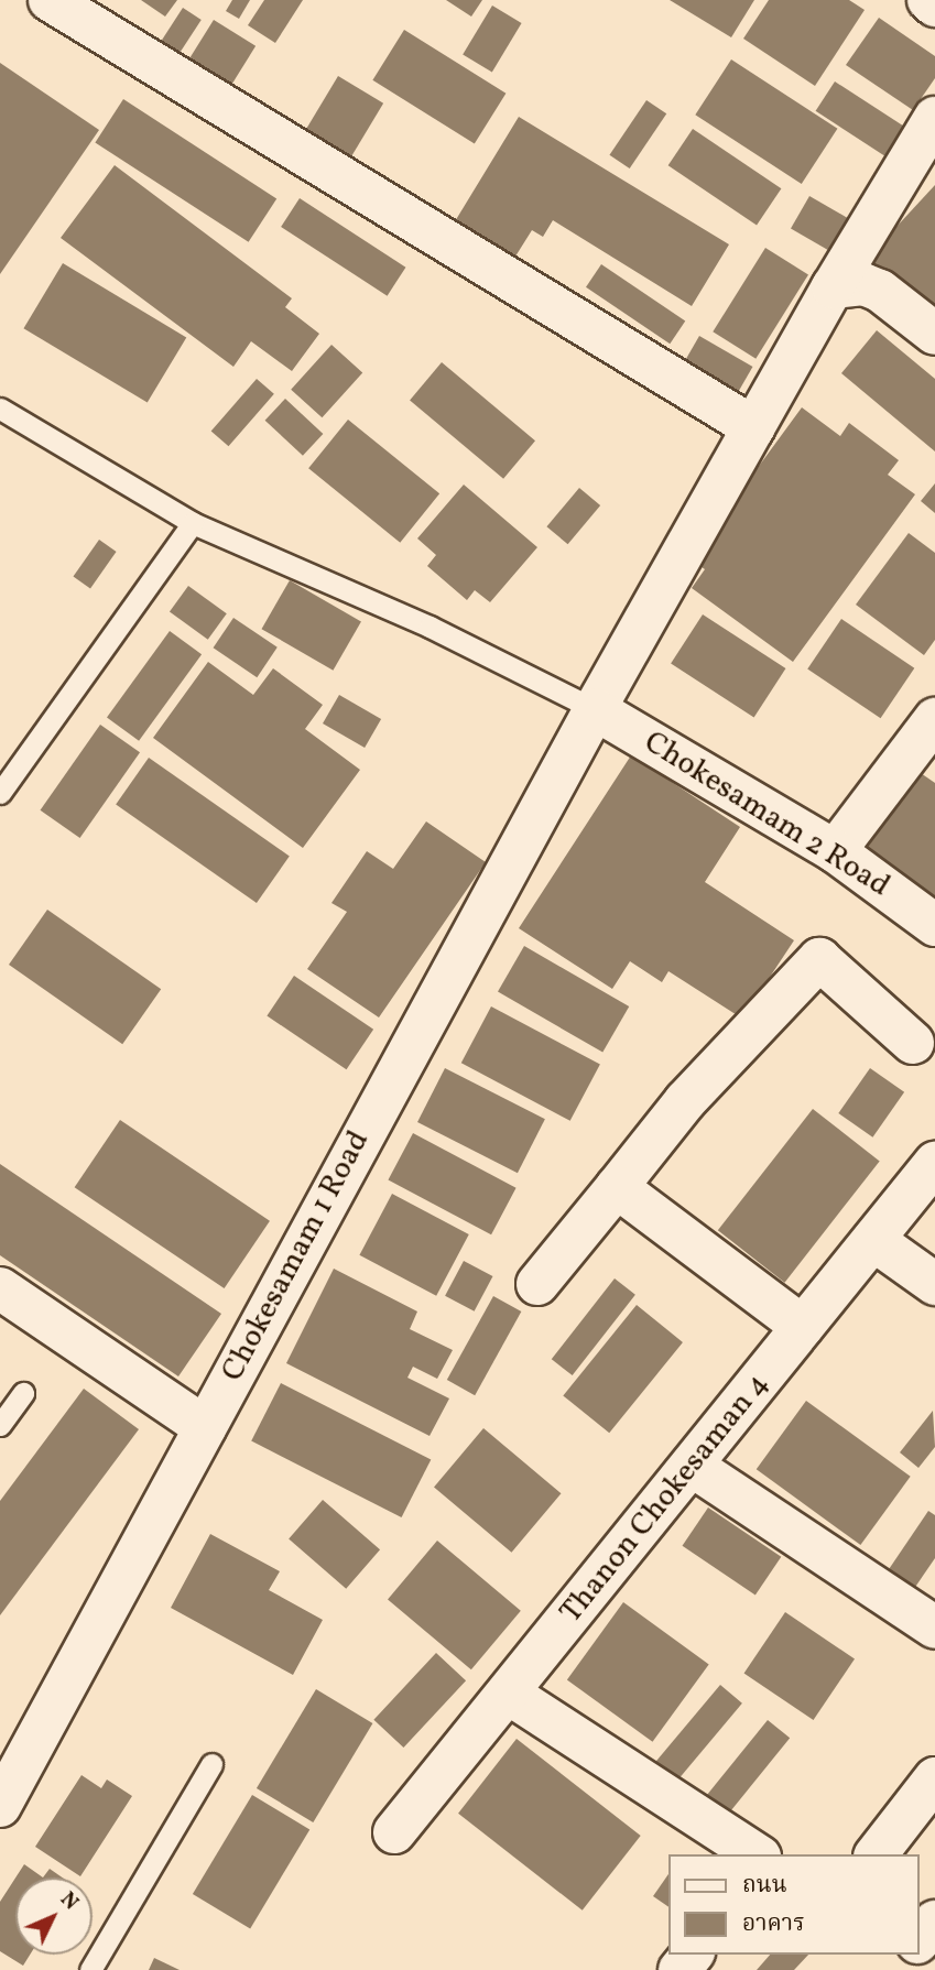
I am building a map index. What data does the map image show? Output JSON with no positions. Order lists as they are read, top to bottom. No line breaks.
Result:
{"streets":{"street":["Chokesamam 2 Road","Chokesamam 1 Road","Thanon Chokesaman 4"]},"crossings":[["Chokesamam 2 Road","Chokesamam 1 Road"]],"legend":["ถนน","อาคาร"],"north":"top right"}
